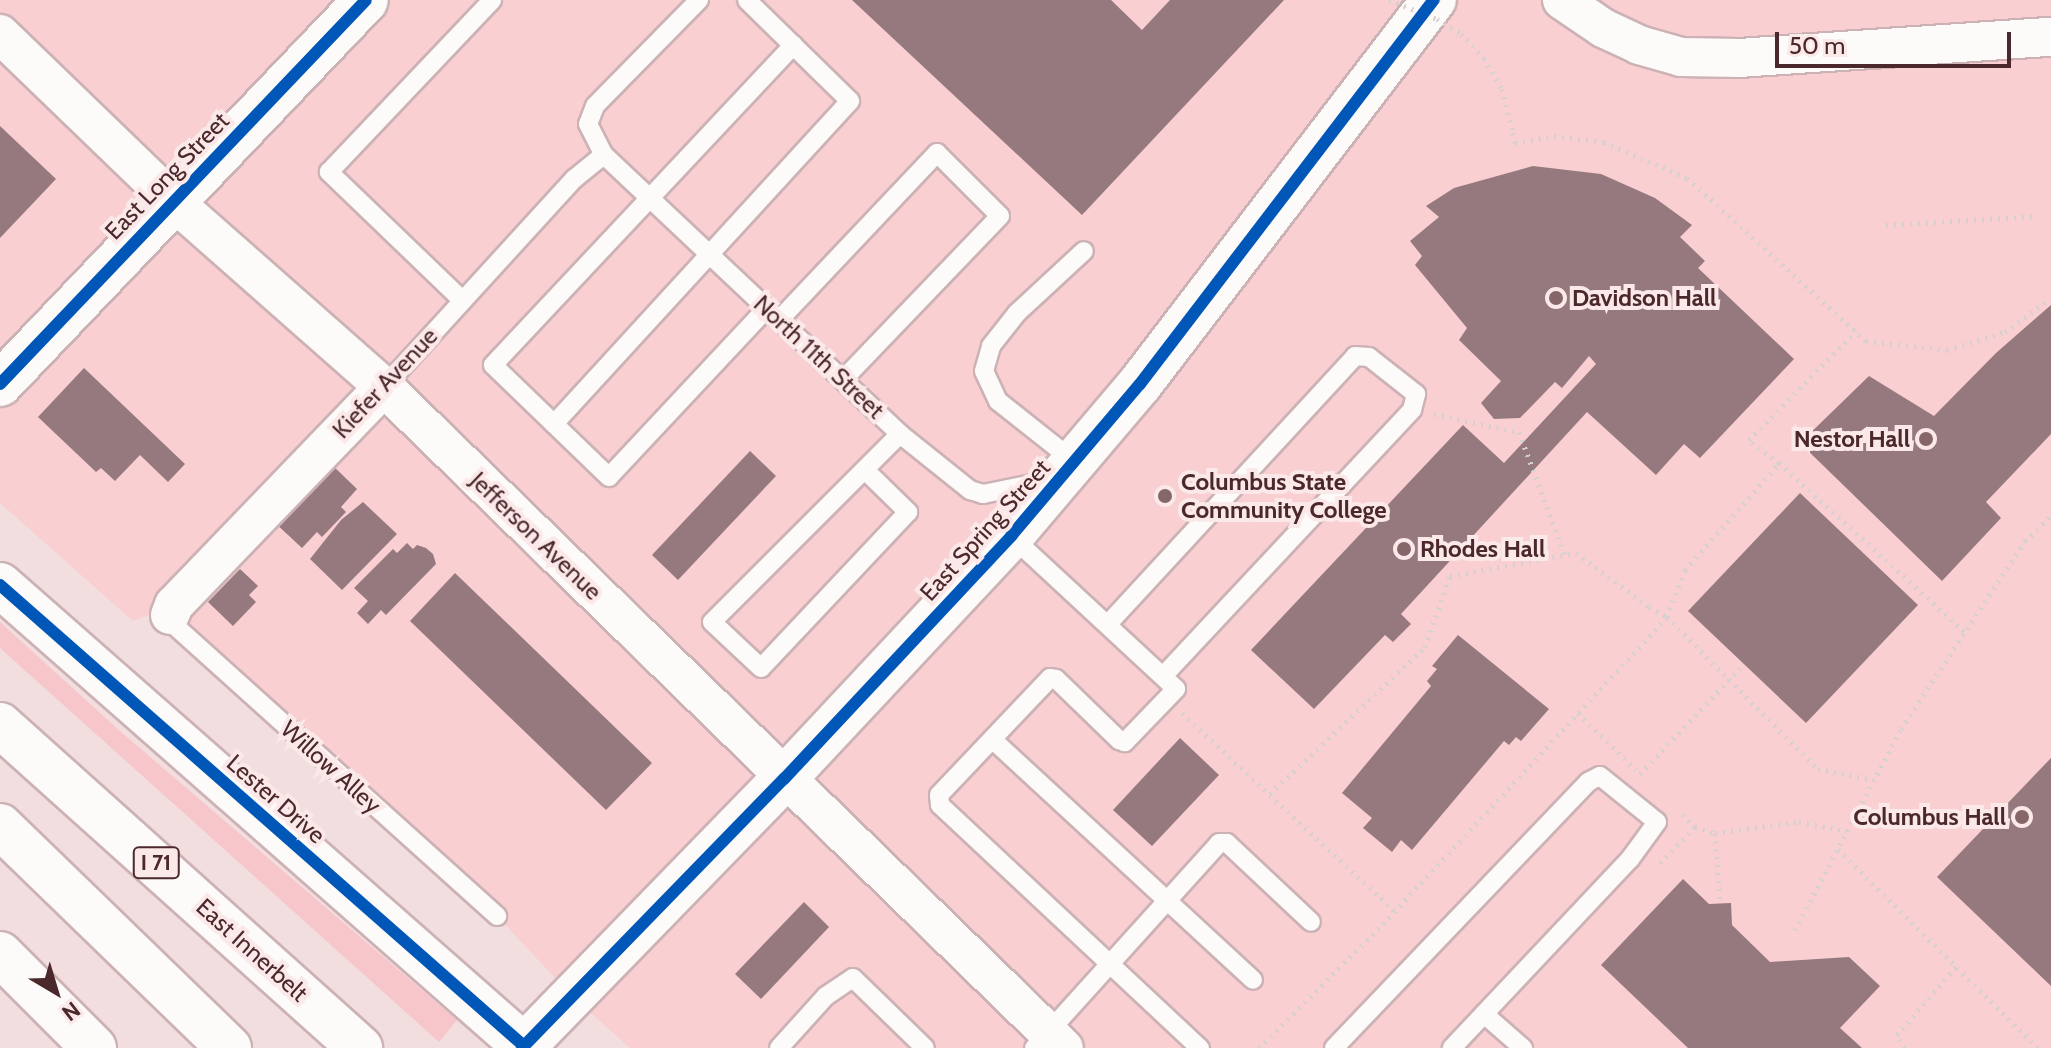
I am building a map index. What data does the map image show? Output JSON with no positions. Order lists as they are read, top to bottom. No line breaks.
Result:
{"streets":{"main road":["East Long Street","East Spring Street","Lester Drive","I 71","East Innerbelt"],"street":["Kiefer Avenue","Jefferson Avenue"],"lane":["North 11th Street","Willow Alley"]},"crossings":[["East Long Street","Jefferson Avenue"],["North 11th Street","Kiefer Avenue"],["North 11th Street","East Spring Street"],["Kiefer Avenue","Jefferson Avenue"],["Kiefer Avenue","Willow Alley"],["East Spring Street","Jefferson Avenue"],["East Spring Street","Lester Drive"]],"places":["Davidson Hall","Nestor Hall","Columbus State Community College","Rhodes Hall","Columbus Hall"],"scale_bar":"50 m","north":"bottom right"}
